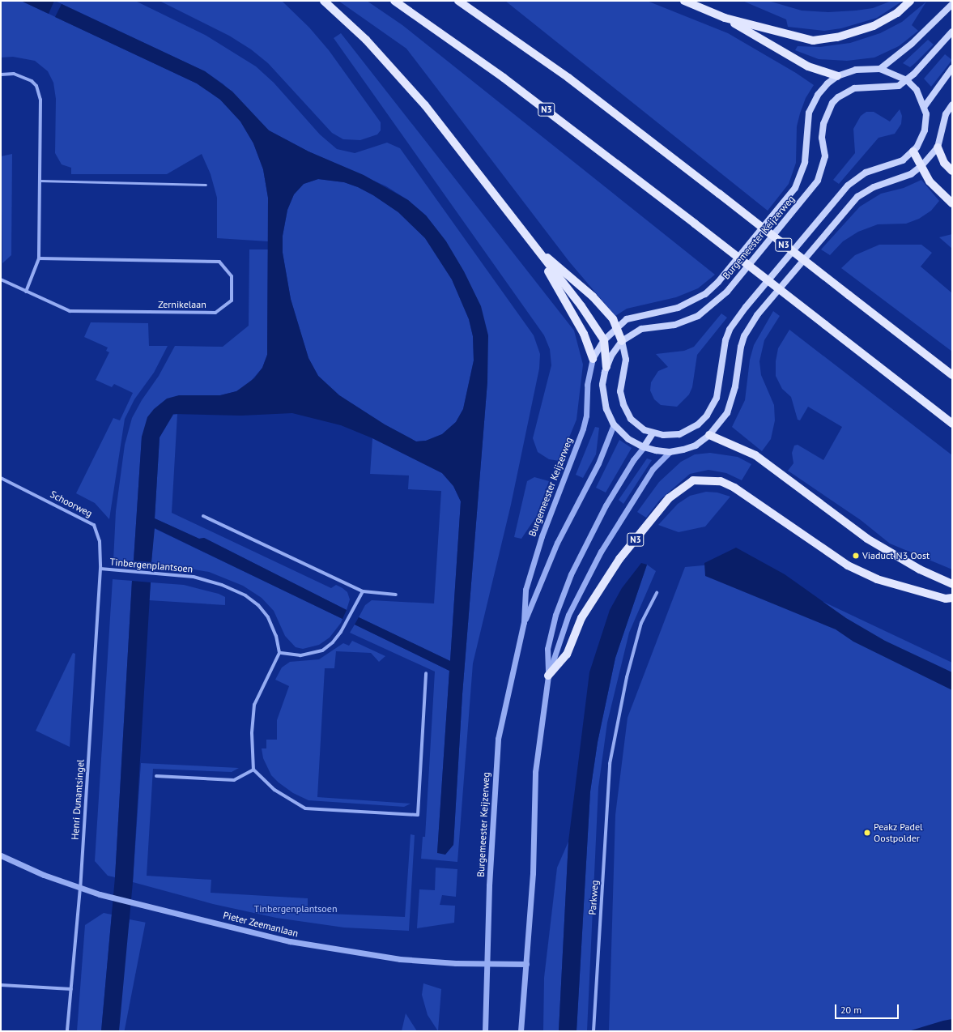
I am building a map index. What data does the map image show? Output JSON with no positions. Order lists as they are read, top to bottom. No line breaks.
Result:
{"streets":{"main road":["N3","Burgemeester Keijzerweg"],"street":["Zernikelaan","Schoorweg","Tinbergenplantsoen","Henri Dunantsingel","Parkweg","Pieter Zeemanlaan"]},"crossings":[["Burgemeester Keijzerweg","Pieter Zeemanlaan"],["Schoorweg","Tinbergenplantsoen"],["Schoorweg","Henri Dunantsingel"],["Tinbergenplantsoen","Henri Dunantsingel"],["Henri Dunantsingel","Pieter Zeemanlaan"]],"parks":["Tinbergenplantsoen"],"places":["Viaduct N3 Oost","Peakz Padel Oostpolder"],"scale_bar":"20 m"}
